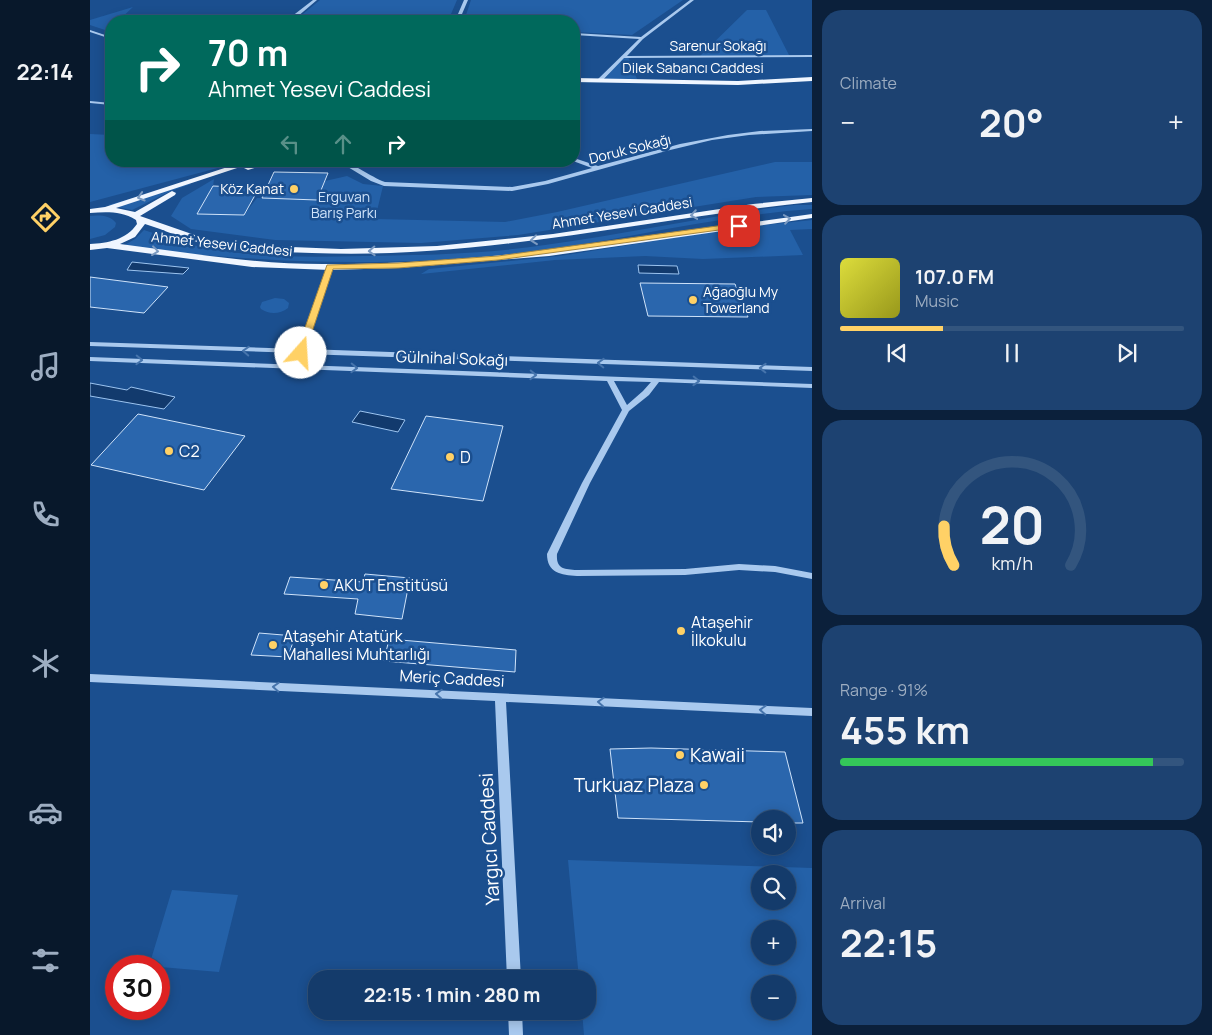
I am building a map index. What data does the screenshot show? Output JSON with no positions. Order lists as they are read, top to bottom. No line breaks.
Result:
{"streets":{"main road":["Dilek Sabancı Caddesi","Ahmet Yesevi Caddesi"],"street":["Sarenur Sokağı","Doruk Sokağı","Gülnihal Sokağı","Meriç Caddesi","Yargıcı Caddesi"]},"crossings":[["Meriç Caddesi","Yargıcı Caddesi"]],"one_way":["Meriç Caddesi"],"parks":["Erguvan Barış Parkı"],"places":["Köz Kanat","Ağaoğlu My Towerland","C2","D","AKUT Enstitüsü","Ataşehir İlkokulu","Ataşehir Atatürk Mahallesi Muhtarlığı","Kawaii","Turkuaz Plaza"],"page":{"tabs":"22:14","tile":["Climate",["Range · 91%","455 km"],["Arrival","22:15"]],"turn":["70 m","Ahmet Yesevi Caddesi"],"heat":["−","20°","+"],"song":["107.0 FM","Music"],"map_buttons":["+","−"],"limit":"30","trip":"22:15 · 1 min · 280 m","gauge":["20","km/h"]}}
